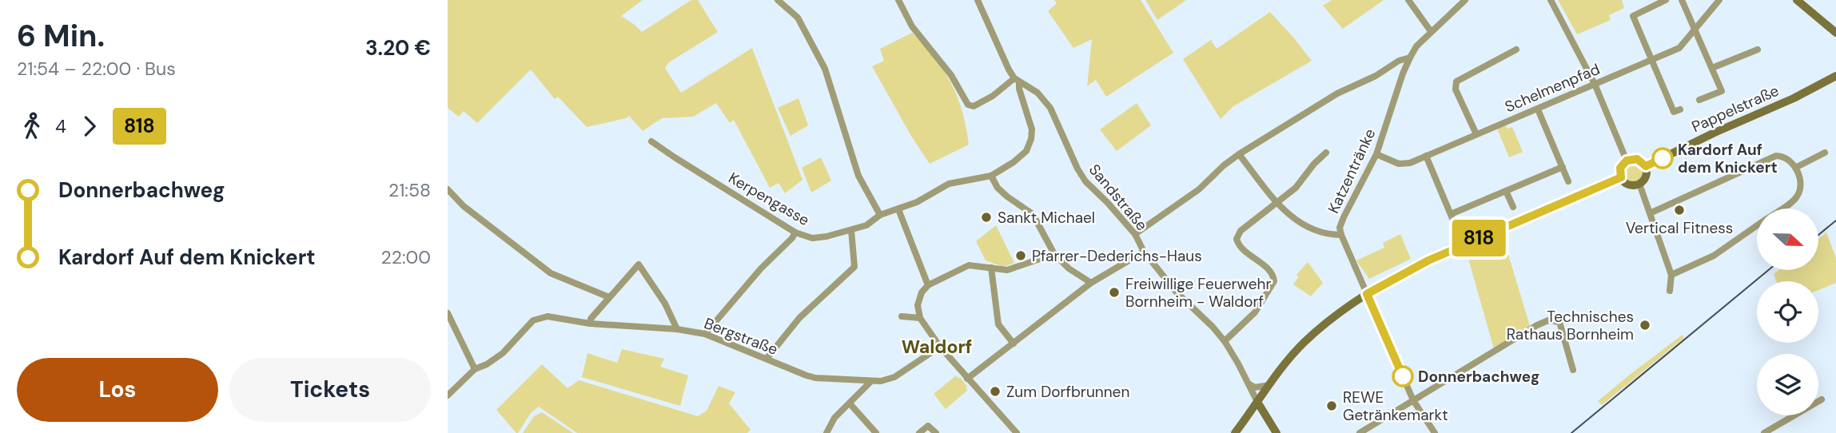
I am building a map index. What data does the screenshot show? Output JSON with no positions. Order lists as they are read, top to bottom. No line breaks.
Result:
{"streets":{"main road":["Pappelstraße"],"street":["Schelmenpfad","Katzentränke","Sandstraße","Kerpengasse","Bergstraße"]},"crossings":[["Schelmenpfad","Katzentränke"]],"districts":["Waldorf"],"places":["Kardorf Auf dem Knickert","Vertical Fitness","Sankt Michael","Pfarrer-Dederichs-Haus","Freiwillige Feuerwehr Bornheim - Waldorf","Technisches Rathaus Bornheim","Donnerbachweg","Zum Dorfbrunnen","REWE Getränkemarkt"],"lines":["bus line 818"],"north":"right","page":{"heading":["6 Min.","21:54 – 22:00 · Bus","3.20 €"],"on_map":"818","legs":["4","818"],"list":[{"name":"Donnerbachweg","value":"21:58"},{"name":"Kardorf Auf dem Knickert","value":"22:00"}],"buttons":["Los","Tickets"]}}
